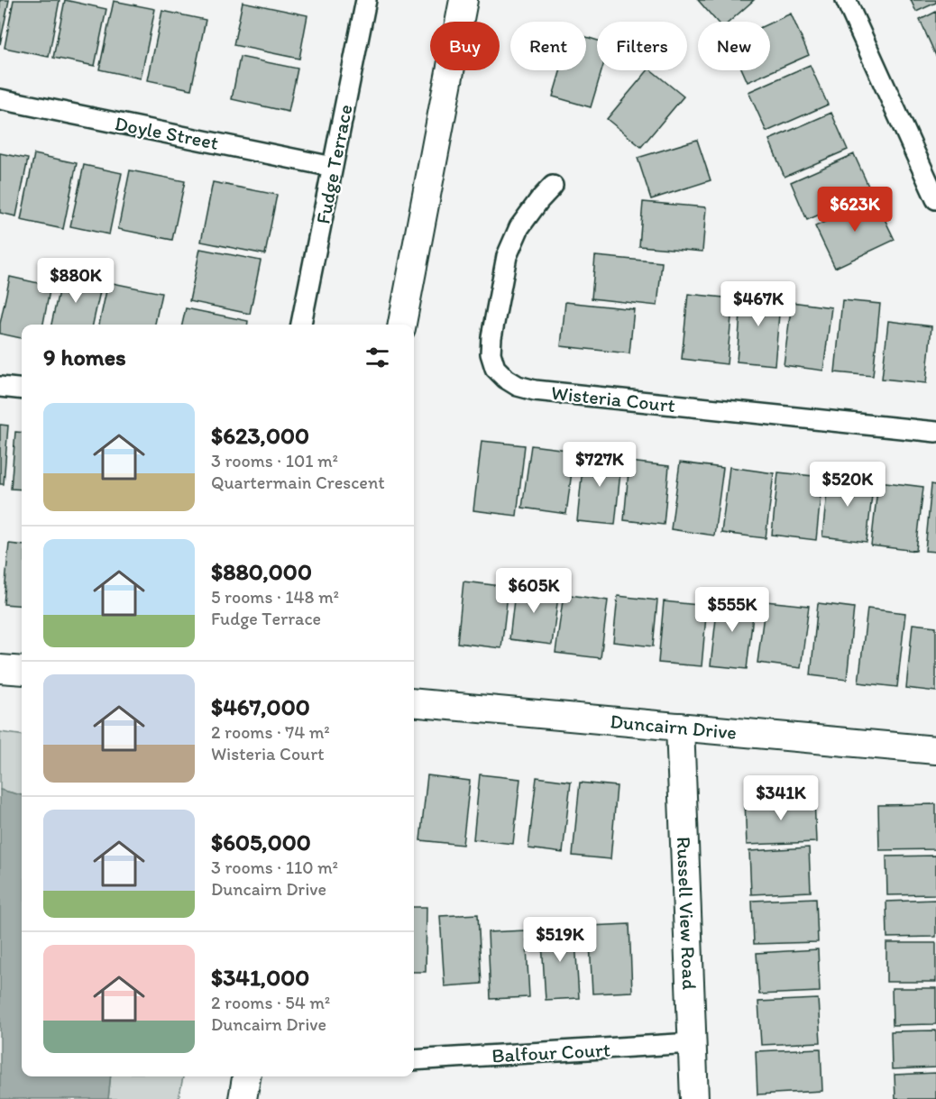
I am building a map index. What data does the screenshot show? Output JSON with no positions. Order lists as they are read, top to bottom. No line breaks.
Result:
{"streets":{"street":["Doyle Street","Fudge Terrace","Wisteria Court","Duncairn Drive","Russell View Road","Balfour Court"]},"crossings":[["Doyle Street","Fudge Terrace"],["Duncairn Drive","Russell View Road"],["Russell View Road","Balfour Court"]],"page":{"chip":["Buy","Rent","Filters","New"],"price":["$623K","$880K","$467K","$727K","$520K","$605K","$555K","$341K","$519K"],"heading":"9 homes","list":[{"name":"$623,000","note":"3 rooms · 101 m² · Quartermain Crescent"},{"name":"$880,000","note":"5 rooms · 148 m² · Fudge Terrace"},{"name":"$467,000","note":"2 rooms · 74 m² · Wisteria Court"},{"name":"$605,000","note":"3 rooms · 110 m² · Duncairn Drive"},{"name":"$341,000","note":"2 rooms · 54 m² · Duncairn Drive"}]}}
